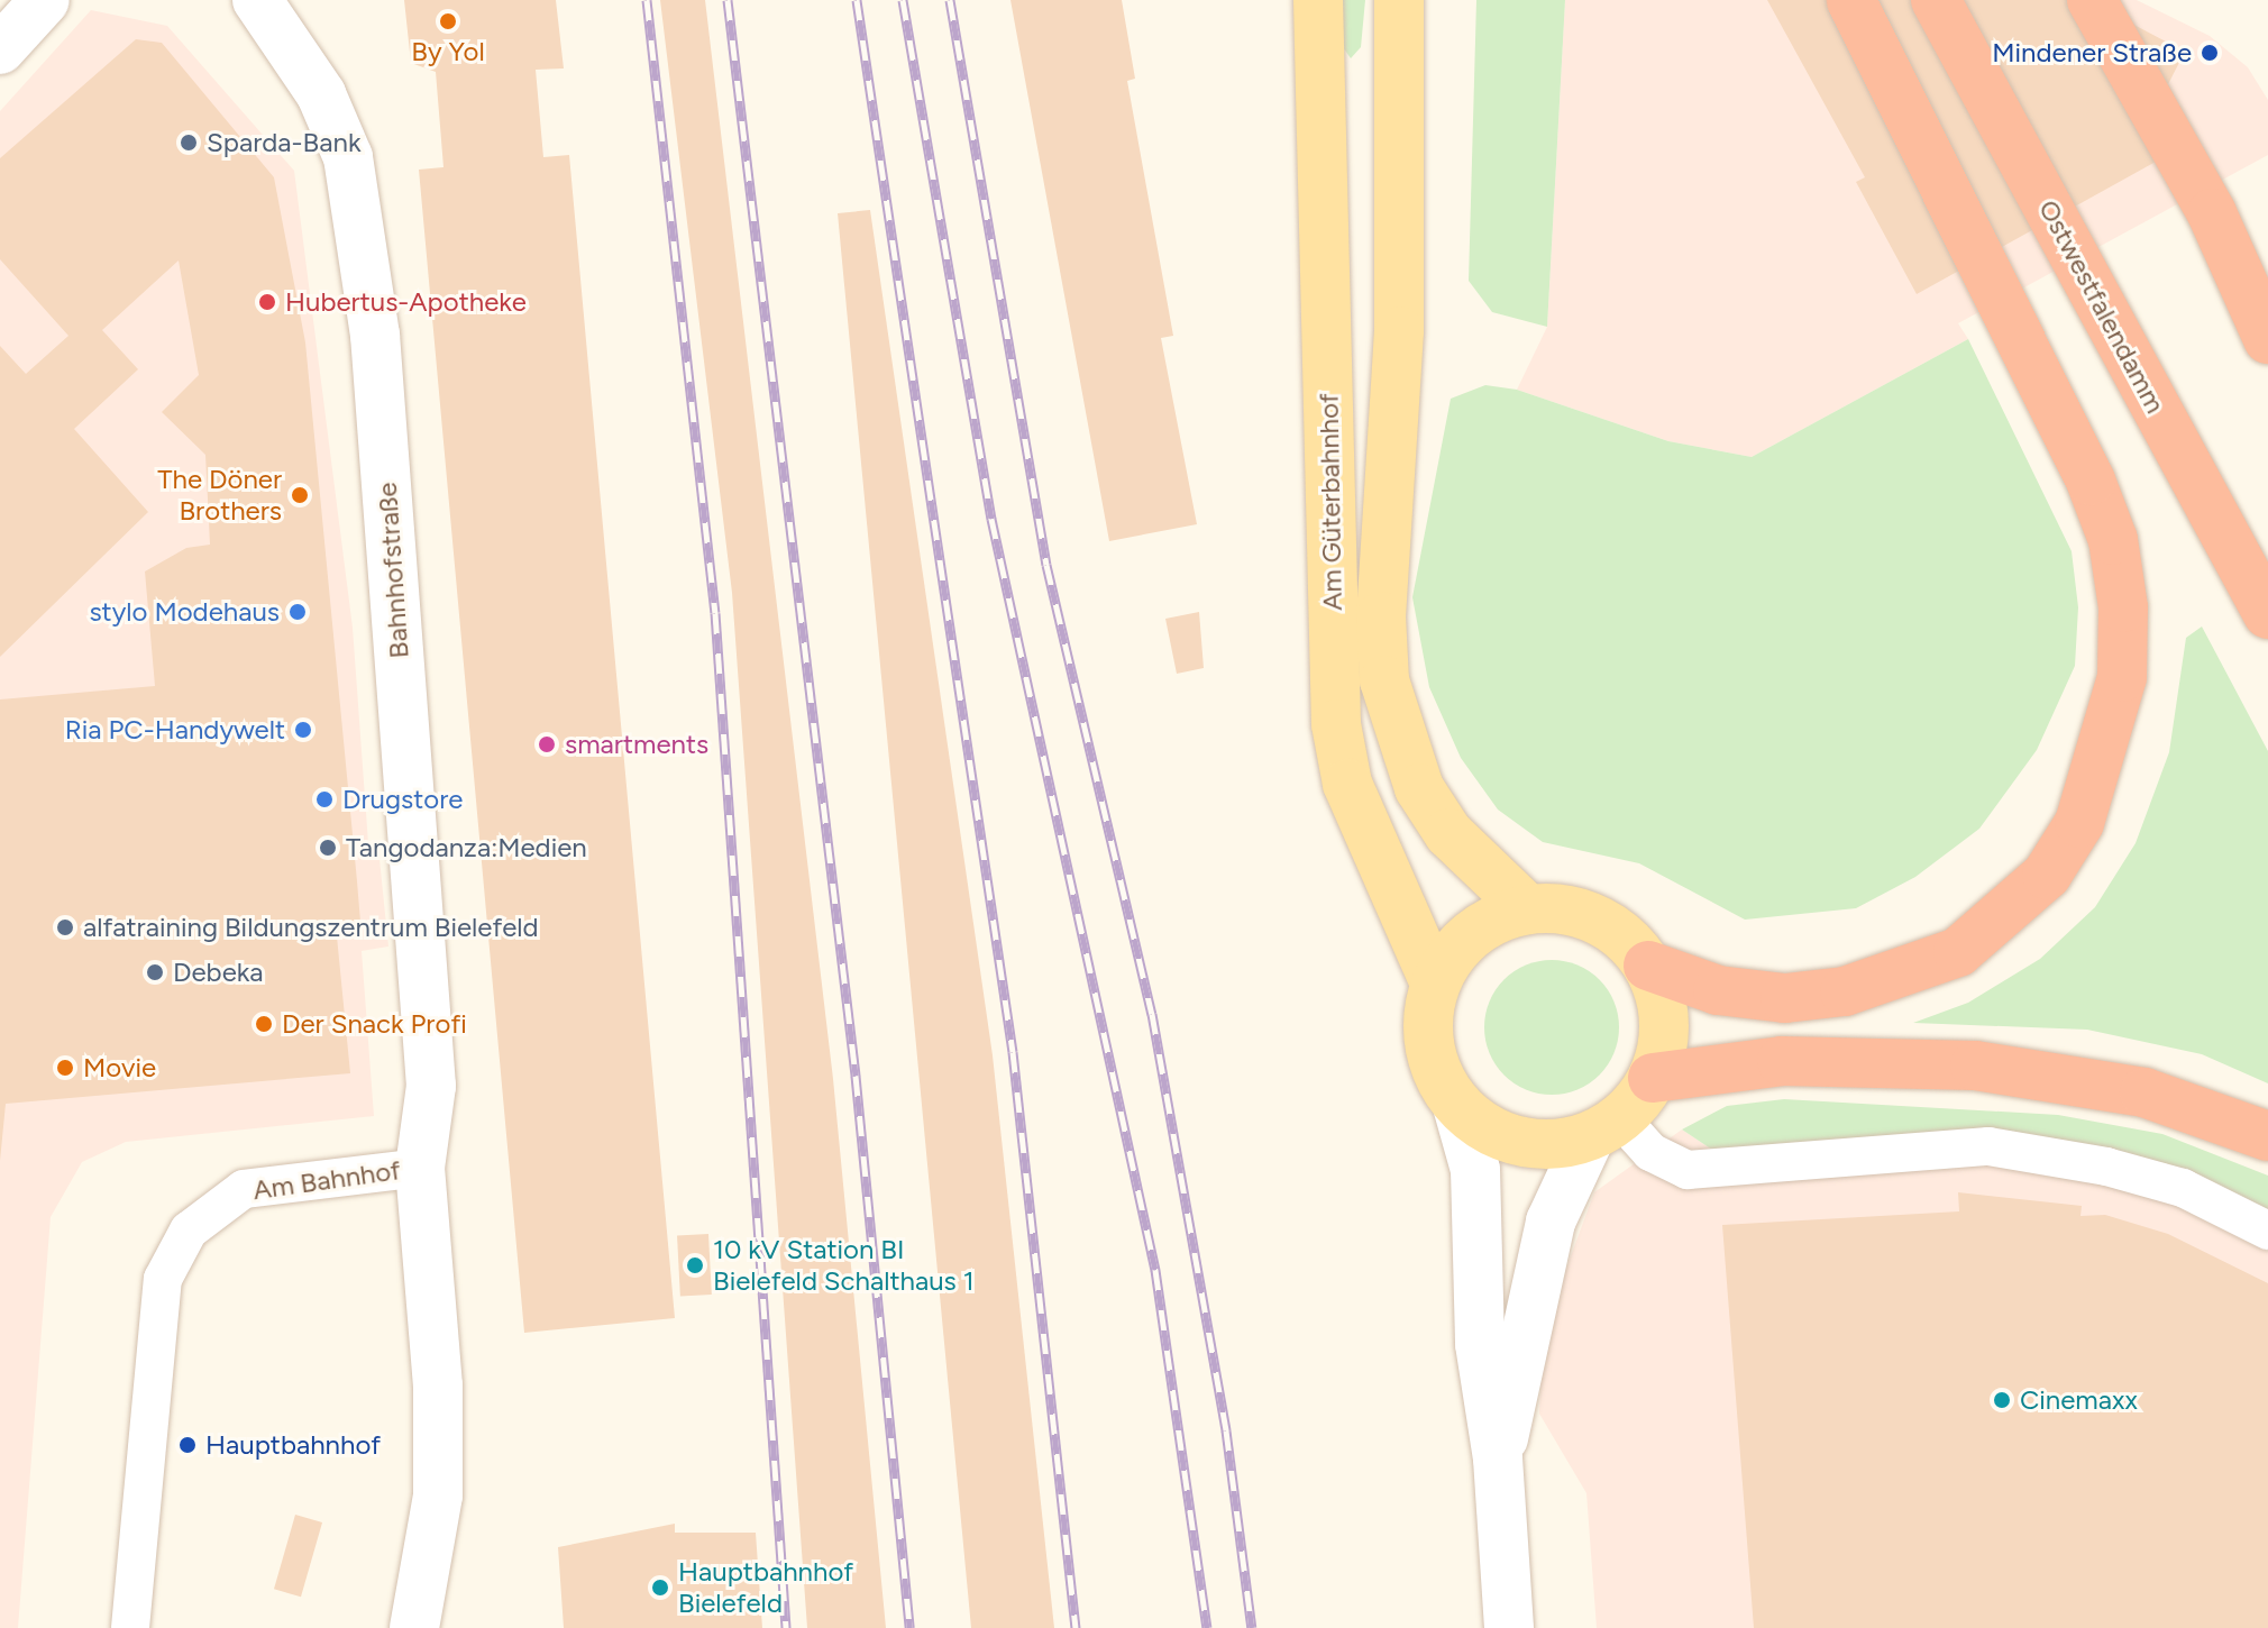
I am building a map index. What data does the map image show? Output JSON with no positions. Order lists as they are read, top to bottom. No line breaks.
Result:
{"streets":{"highway":["Ostwestfalendamm"],"main road":["Am Güterbahnhof"],"street":["Bahnhofstraße","Am Bahnhof"]},"crossings":[["Bahnhofstraße","Am Bahnhof"]],"places":["By Yol","Mindener Straße","Sparda-Bank","Hubertus-Apotheke","The Döner Brothers","stylo Modehaus","Ria PC-Handywelt","smartments","Drugstore","Tangodanza:Medien","alfatraining Bildungszentrum Bielefeld","Debeka","Der Snack Profi","Movie","10 kV Station BI Bielefeld Schalthaus 1","Cinemaxx","Hauptbahnhof","Hauptbahnhof Bielefeld"]}
